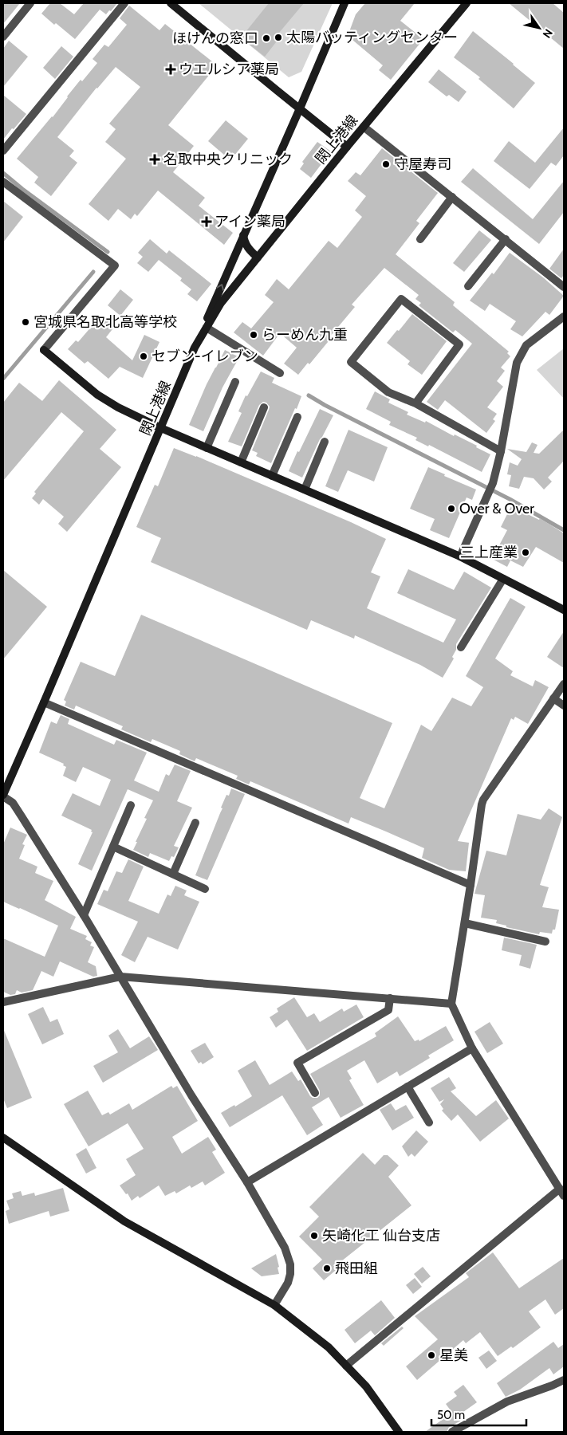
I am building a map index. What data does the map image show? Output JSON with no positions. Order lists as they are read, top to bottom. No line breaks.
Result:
{"streets":{"street":["閖上港線"]},"places":{"other":["太陽バッティングセンター","ほけんの窓口","守屋寿司","宮城県名取北高等学校","らーめん九重","セブン-イレブン","Over & Over","三上産業","矢崎化工 仙台支店","飛田組","星美"],"health":["ウエルシア薬局","名取中央クリニック","アイン薬局"]},"scale_bar":"50 m","north":"bottom right"}
